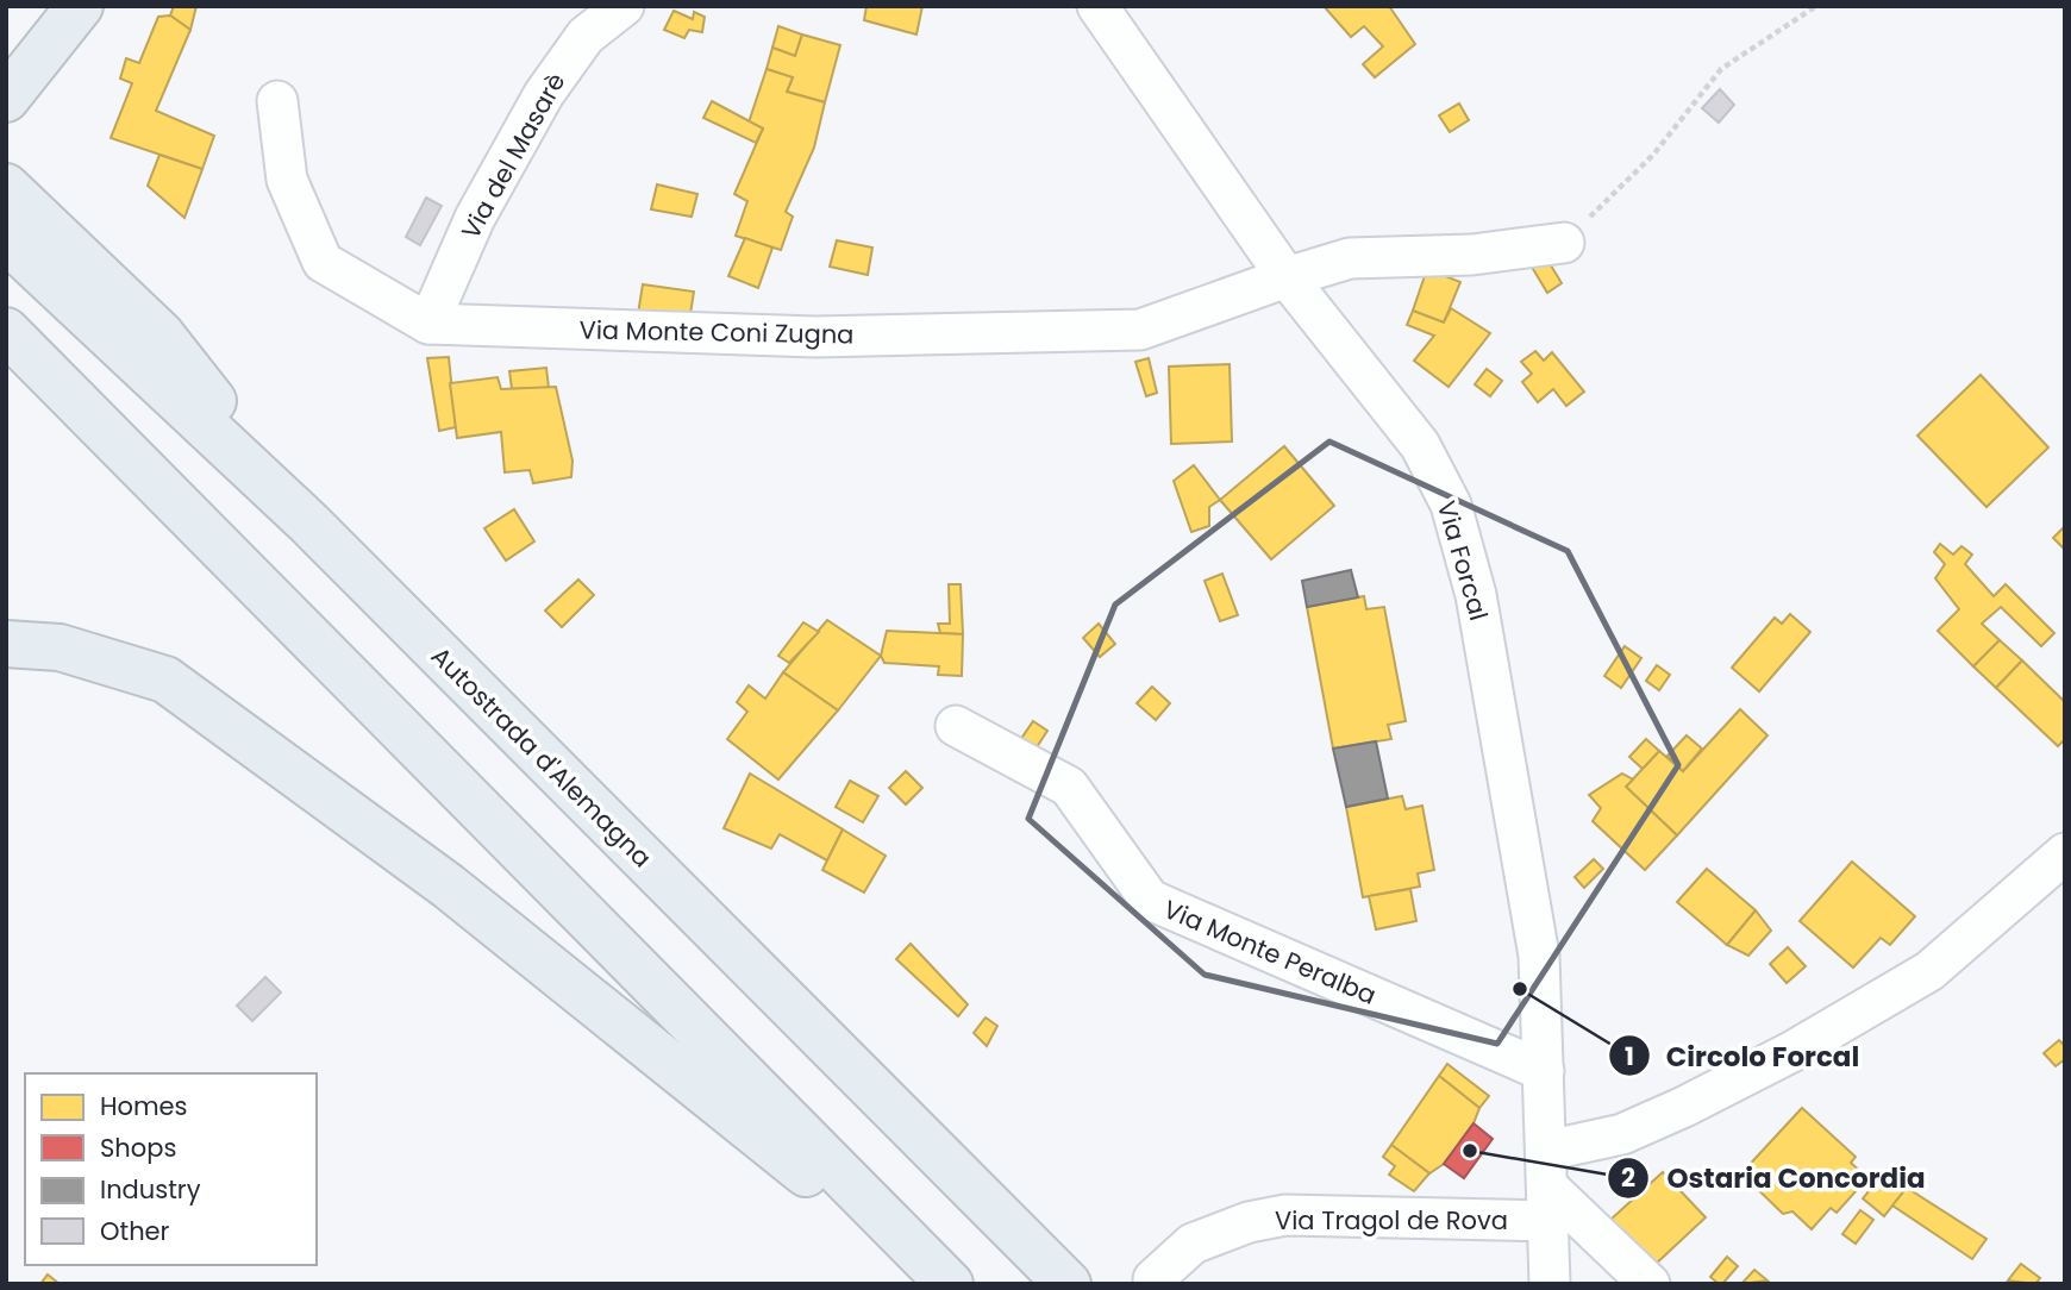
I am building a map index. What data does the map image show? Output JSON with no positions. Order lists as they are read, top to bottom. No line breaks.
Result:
{"streets":{"highway":["Autostrada d'Alemagna"],"street":["Via del Masarè","Via Monte Coni Zugna","Via Forcal","Via Monte Peralba","Via Tragol de Rova"]},"crossings":[["Via del Masarè","Via Monte Coni Zugna"],["Via Monte Coni Zugna","Via Forcal"],["Via Forcal","Via Monte Peralba"],["Via Forcal","Via Tragol de Rova"]],"places":["Circolo Forcal","Ostaria Concordia"],"legend":["Homes","Shops","Industry","Other"]}
